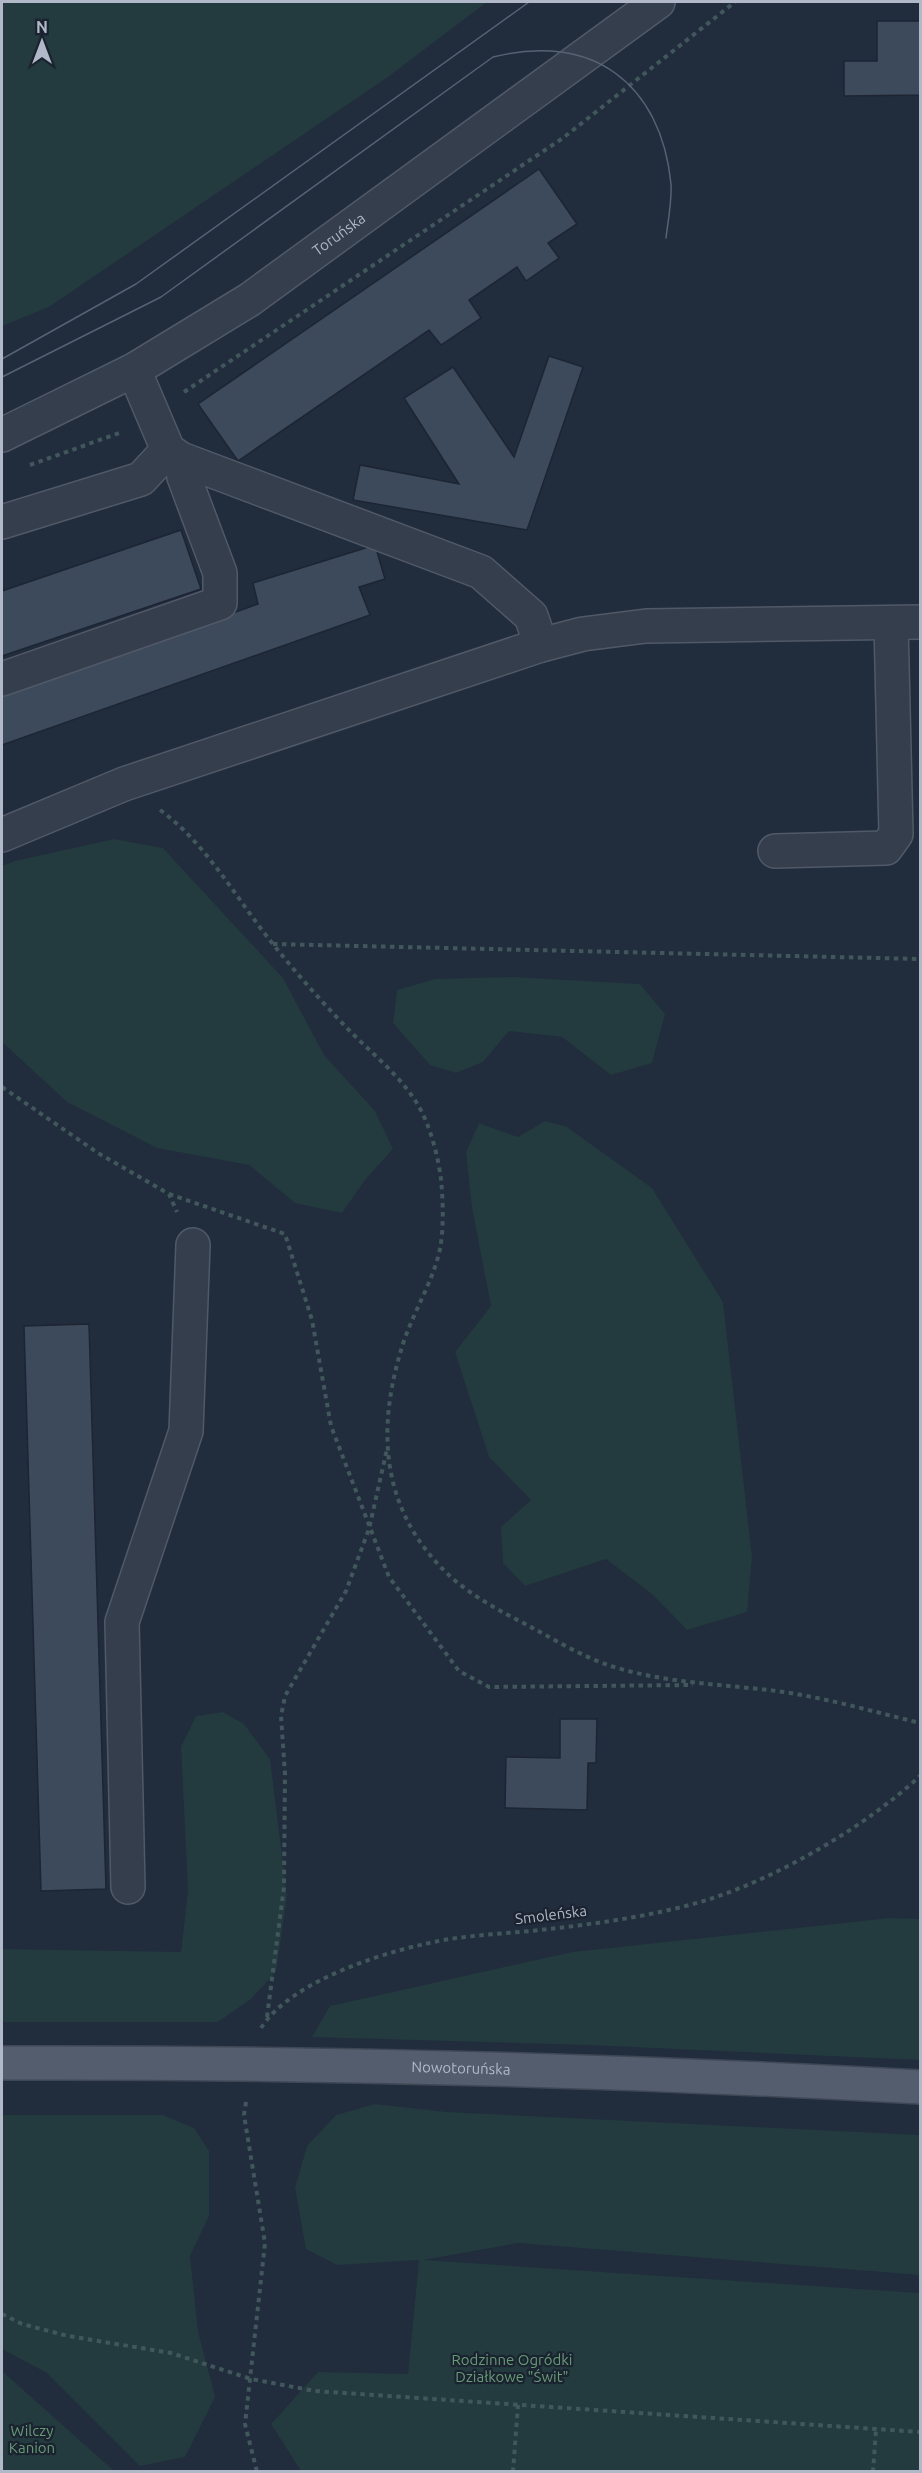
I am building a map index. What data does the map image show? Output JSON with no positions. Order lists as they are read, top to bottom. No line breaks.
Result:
{"streets":{"main road":["Nowotoruńska"],"street":["Toruńska"],"path":["Smoleńska"]},"crossings":[["Smoleńska","Nowotoruńska"]],"parks":["Rodzinne Ogródki Działkowe \"Świt\"","Wilczy Kanion"],"north":"top"}
